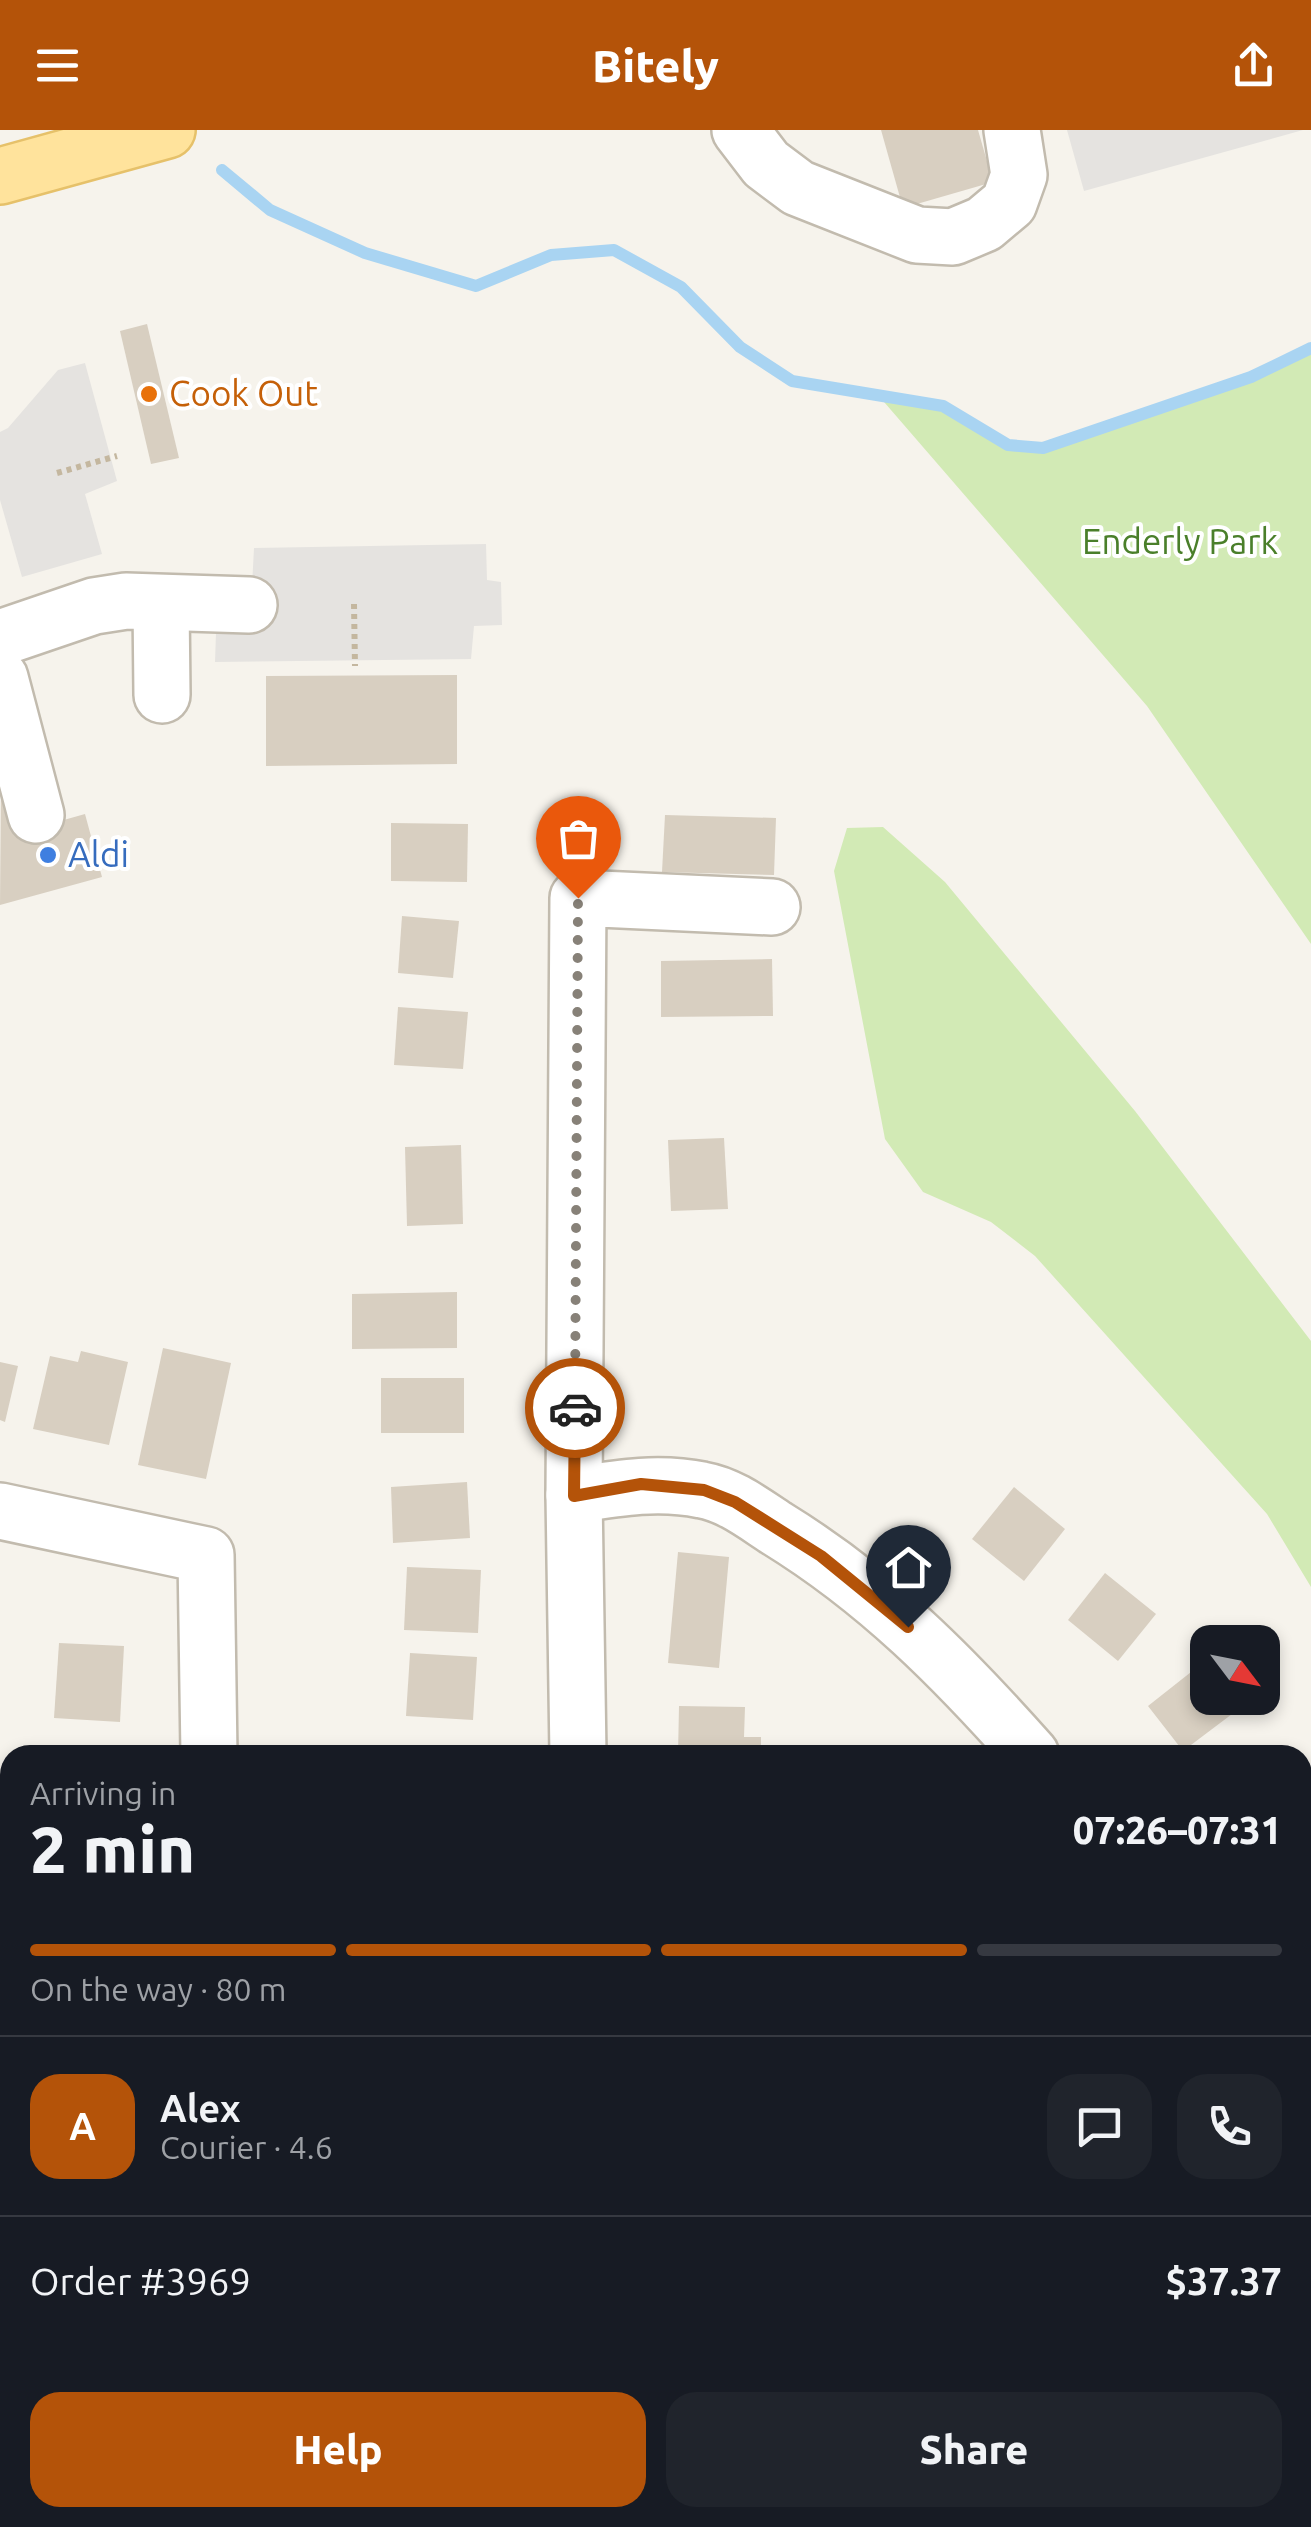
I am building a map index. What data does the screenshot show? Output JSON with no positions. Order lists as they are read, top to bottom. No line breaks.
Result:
{"parks":["Enderly Park"],"places":["Cook Out","Aldi"],"north":"bottom right","page":{"header":"Bitely","heading":["2 min","Arriving in","07:26–07:31"],"panel":["Alex","Courier · 4.6","Order #3969","$37.37"],"bar":"On the way · 80 m","round":"A","buttons":["Help","Share"]}}
